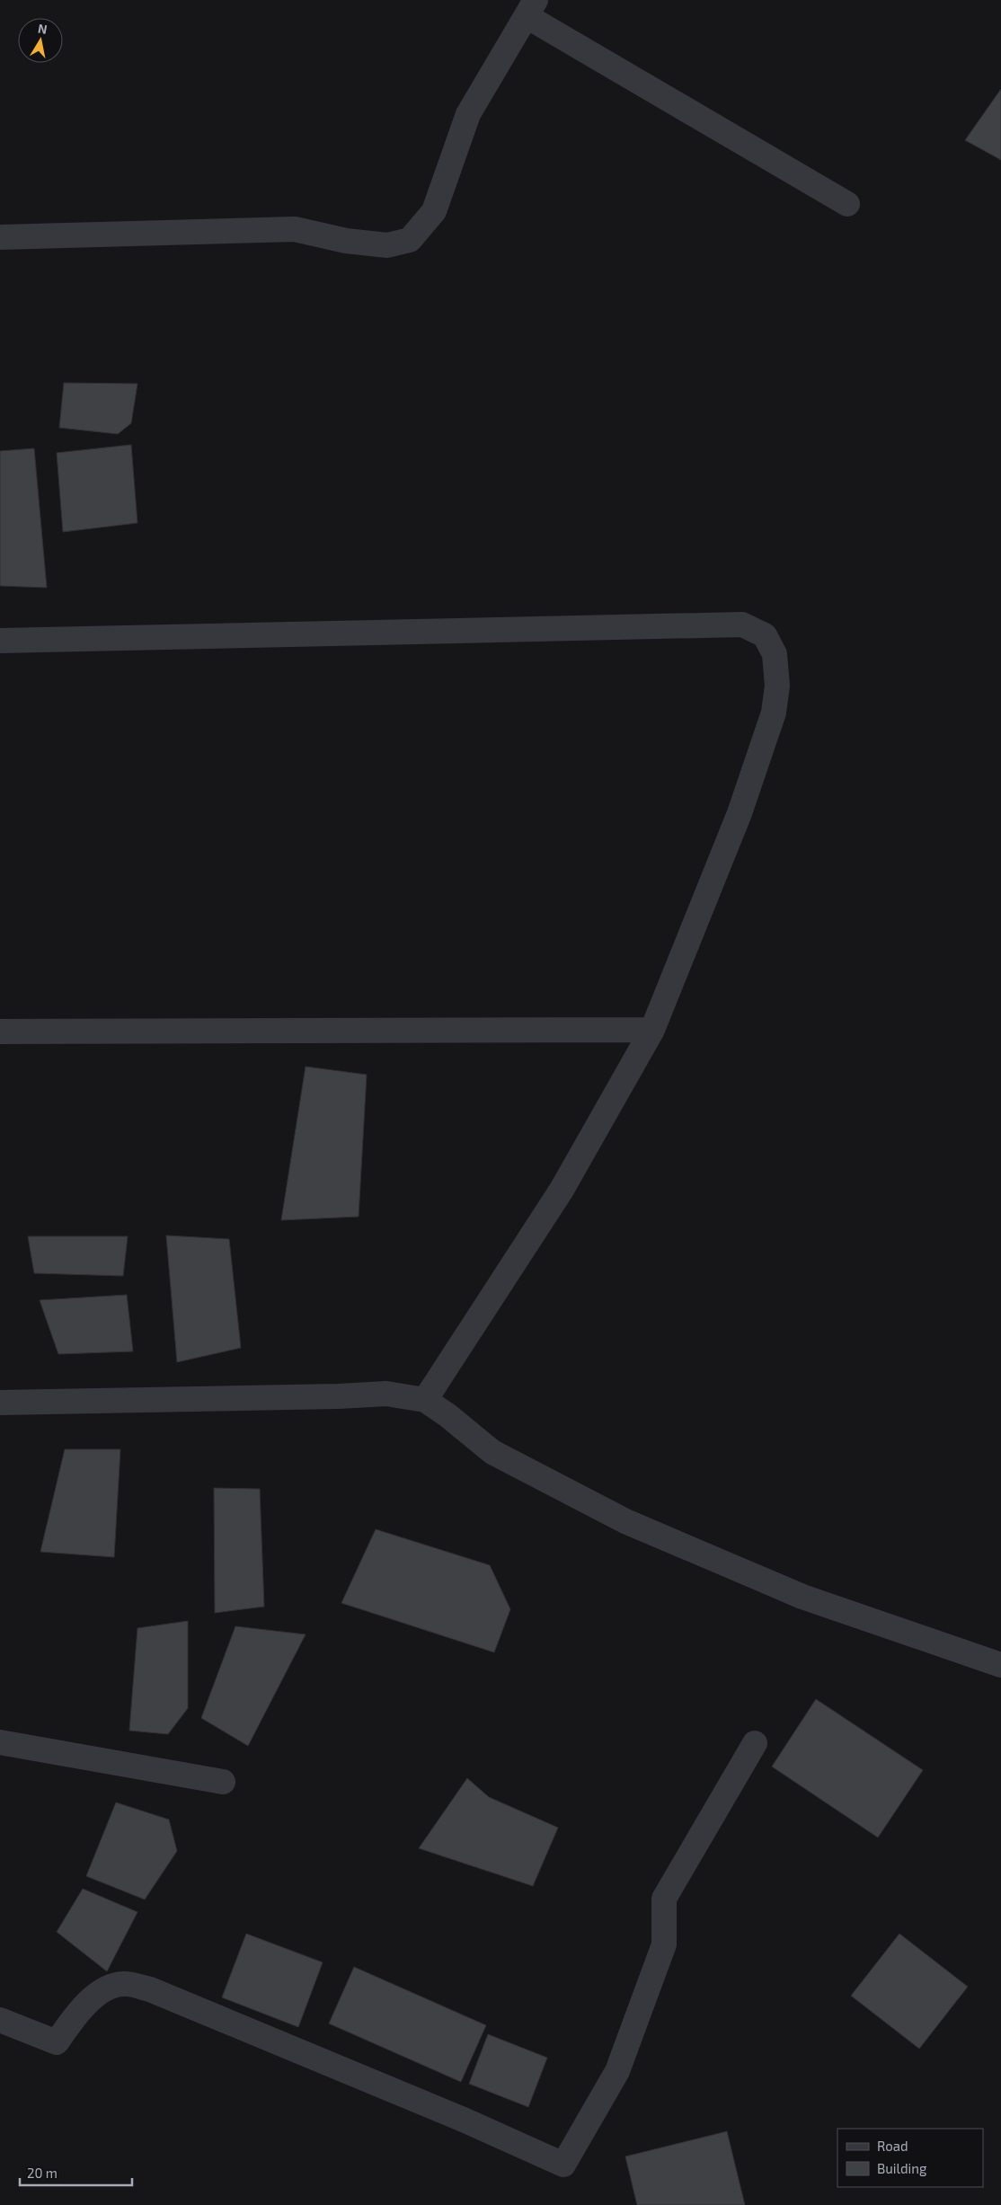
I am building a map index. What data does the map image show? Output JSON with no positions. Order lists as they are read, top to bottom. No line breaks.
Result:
{"legend":["Road","Building"],"scale_bar":"20 m","north":"top"}
